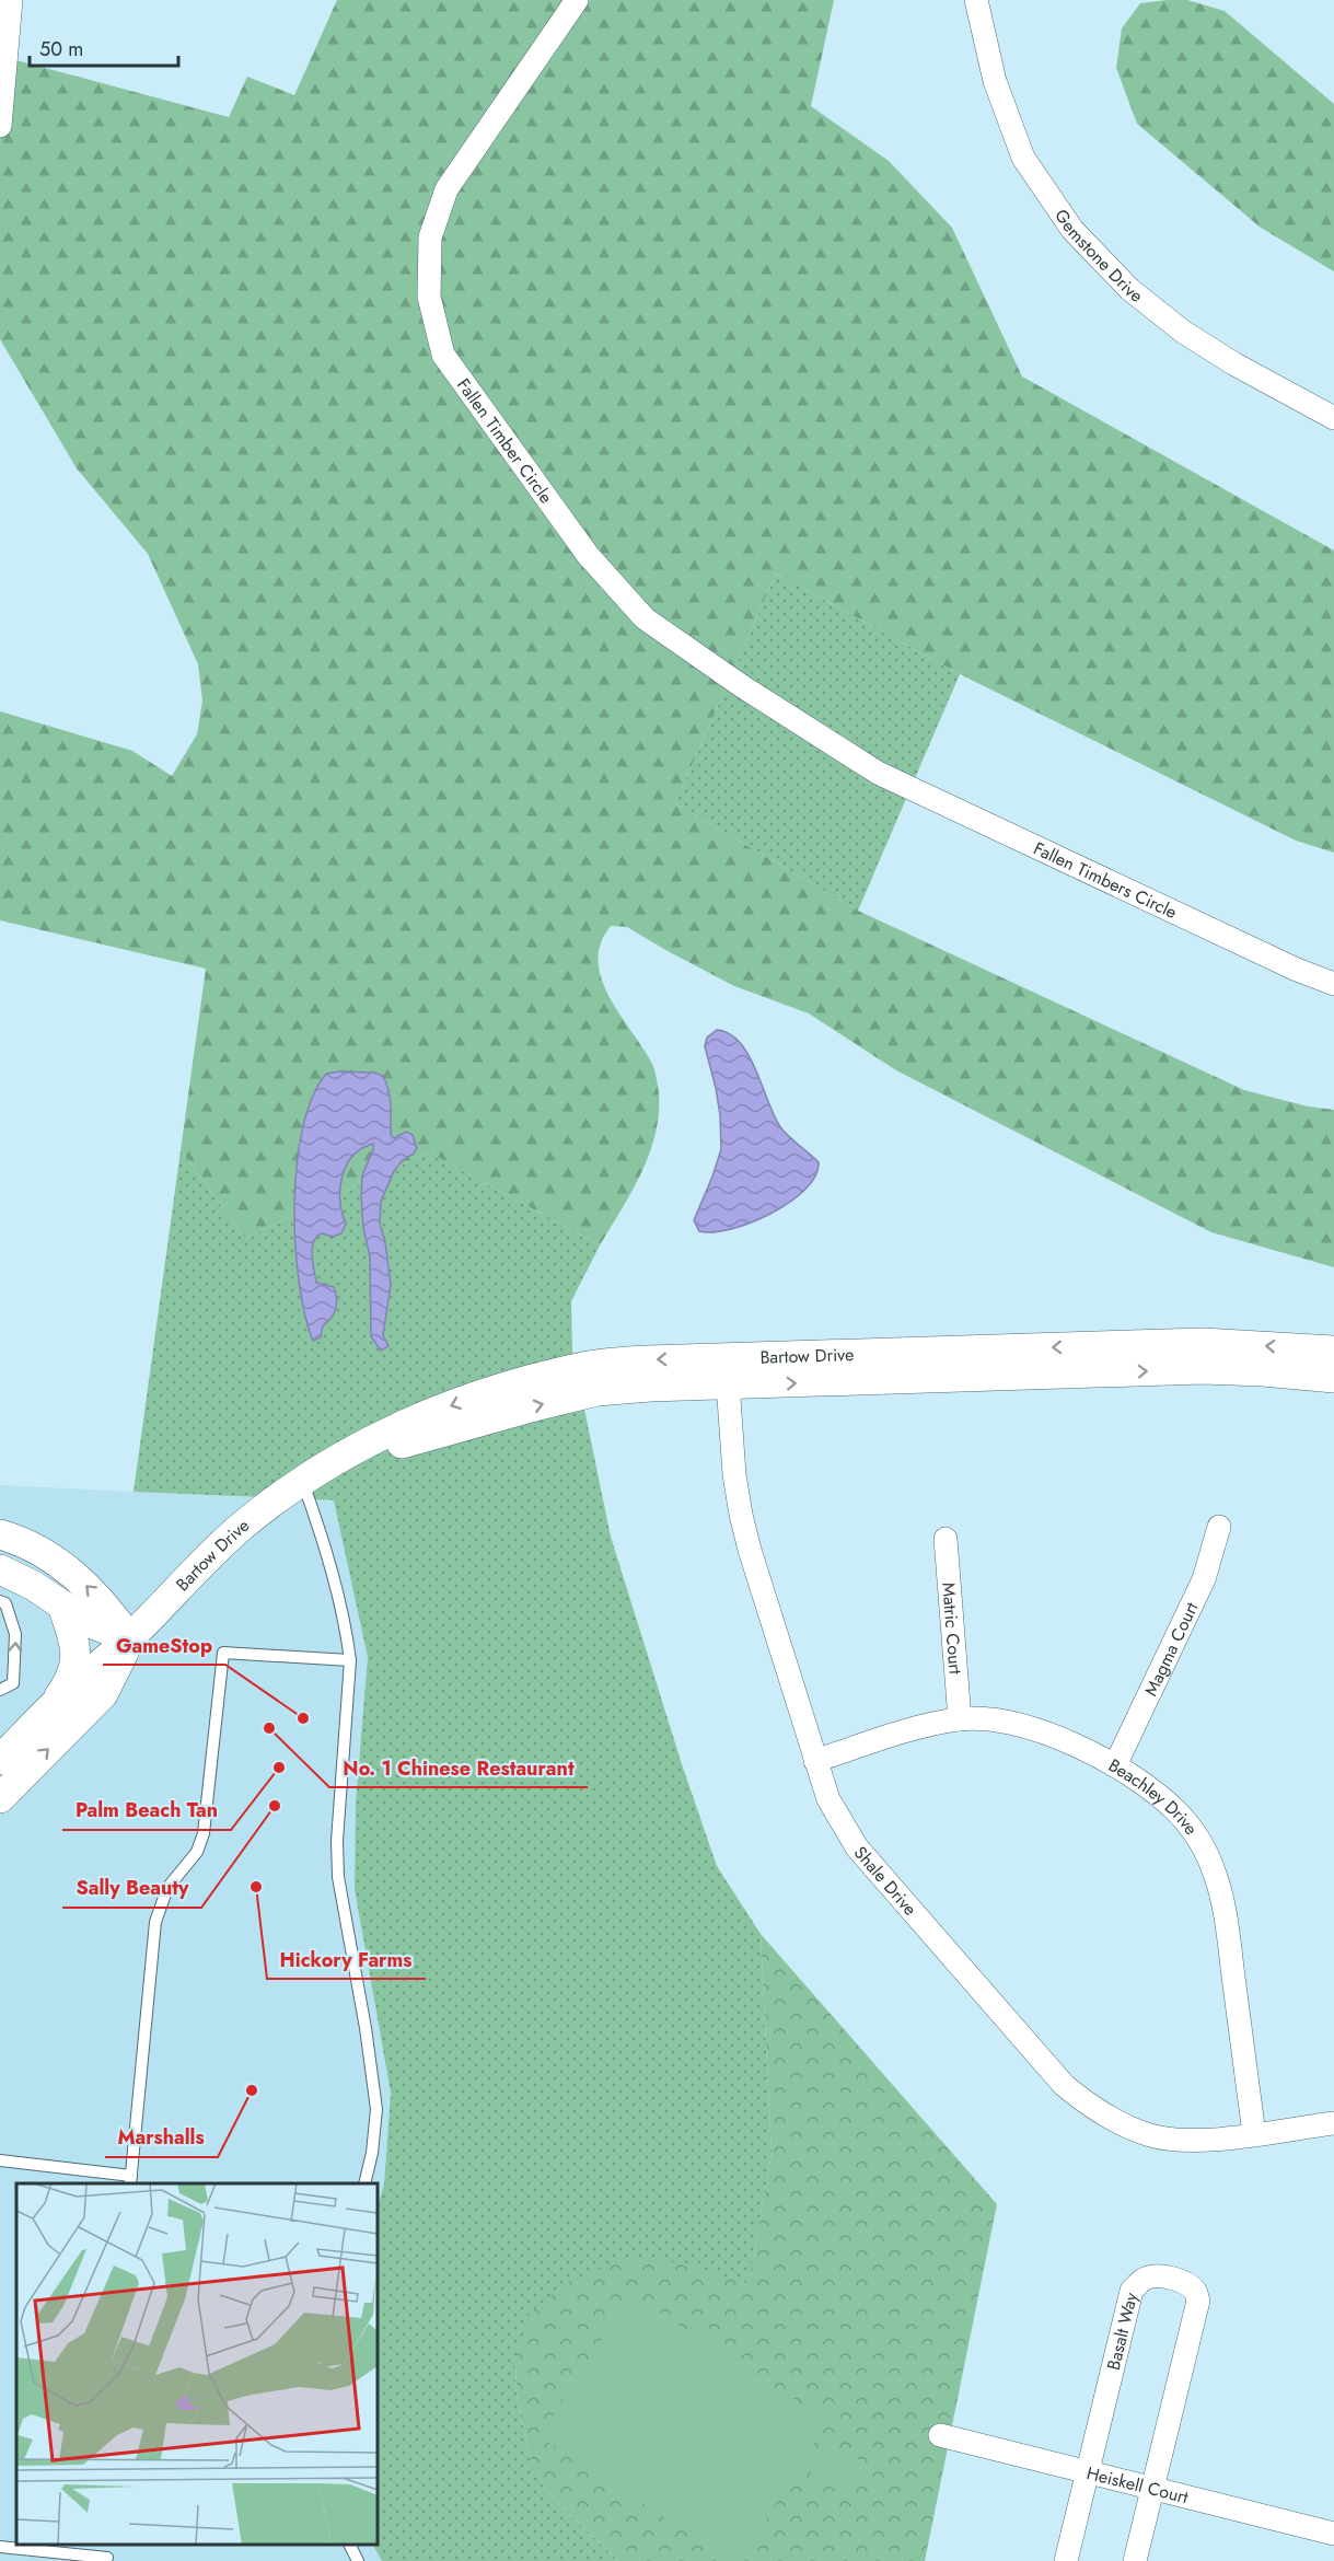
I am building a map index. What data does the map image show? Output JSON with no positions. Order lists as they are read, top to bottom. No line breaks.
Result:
{"streets":{"street":["Gemstone Drive","Fallen Timber Circle","Fallen Timbers Circle","Bartow Drive","Matric Court","Magma Court","Beachley Drive","Shale Drive","Basalt Way","Heiskell Court"]},"crossings":[["Fallen Timber Circle","Fallen Timbers Circle"],["Bartow Drive","Shale Drive"],["Matric Court","Beachley Drive"],["Magma Court","Beachley Drive"],["Beachley Drive","Shale Drive"],["Basalt Way","Heiskell Court"]],"places":["GameStop","No. 1 Chinese Restaurant","Palm Beach Tan","Sally Beauty","Hickory Farms","Marshalls"],"scale_bar":"50 m"}
